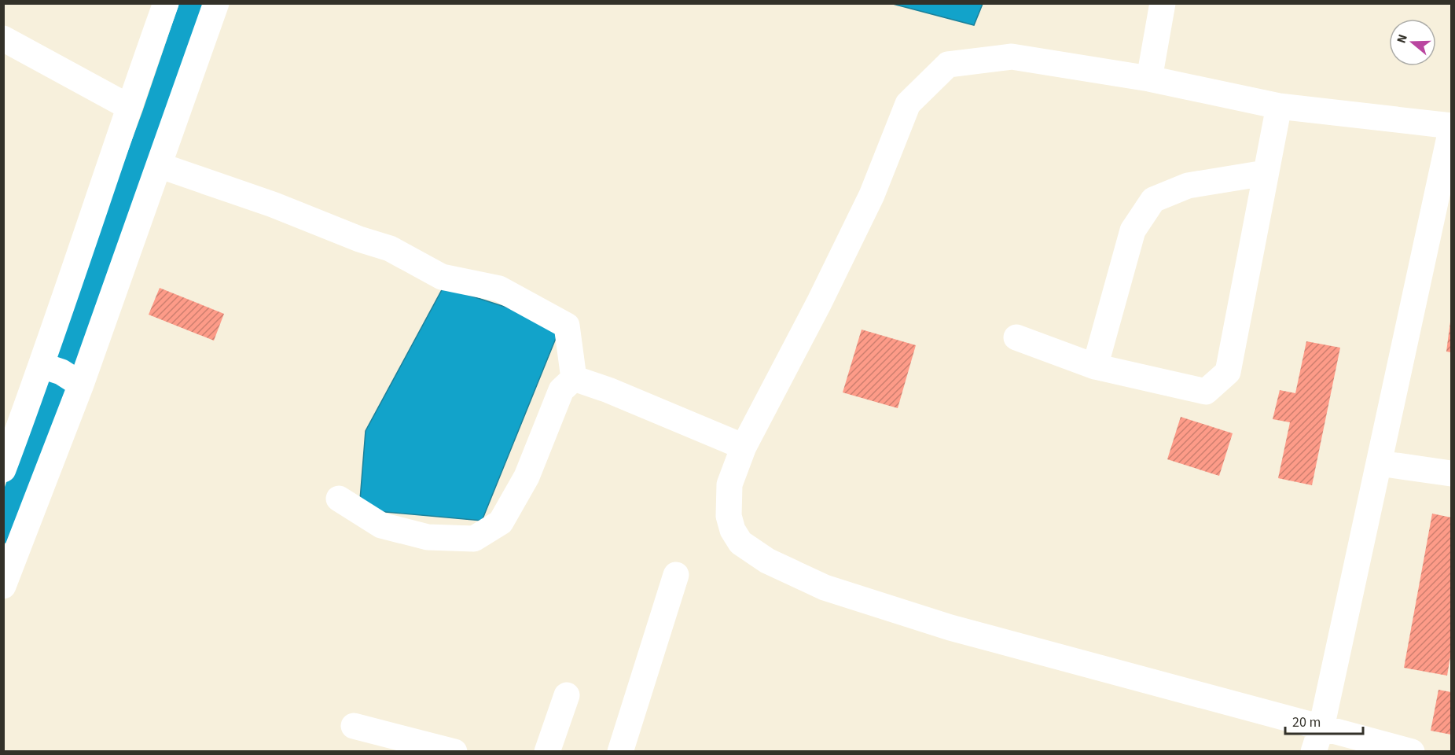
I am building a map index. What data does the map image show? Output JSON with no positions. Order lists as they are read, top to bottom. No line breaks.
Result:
{"scale_bar":"20 m","north":"left"}
